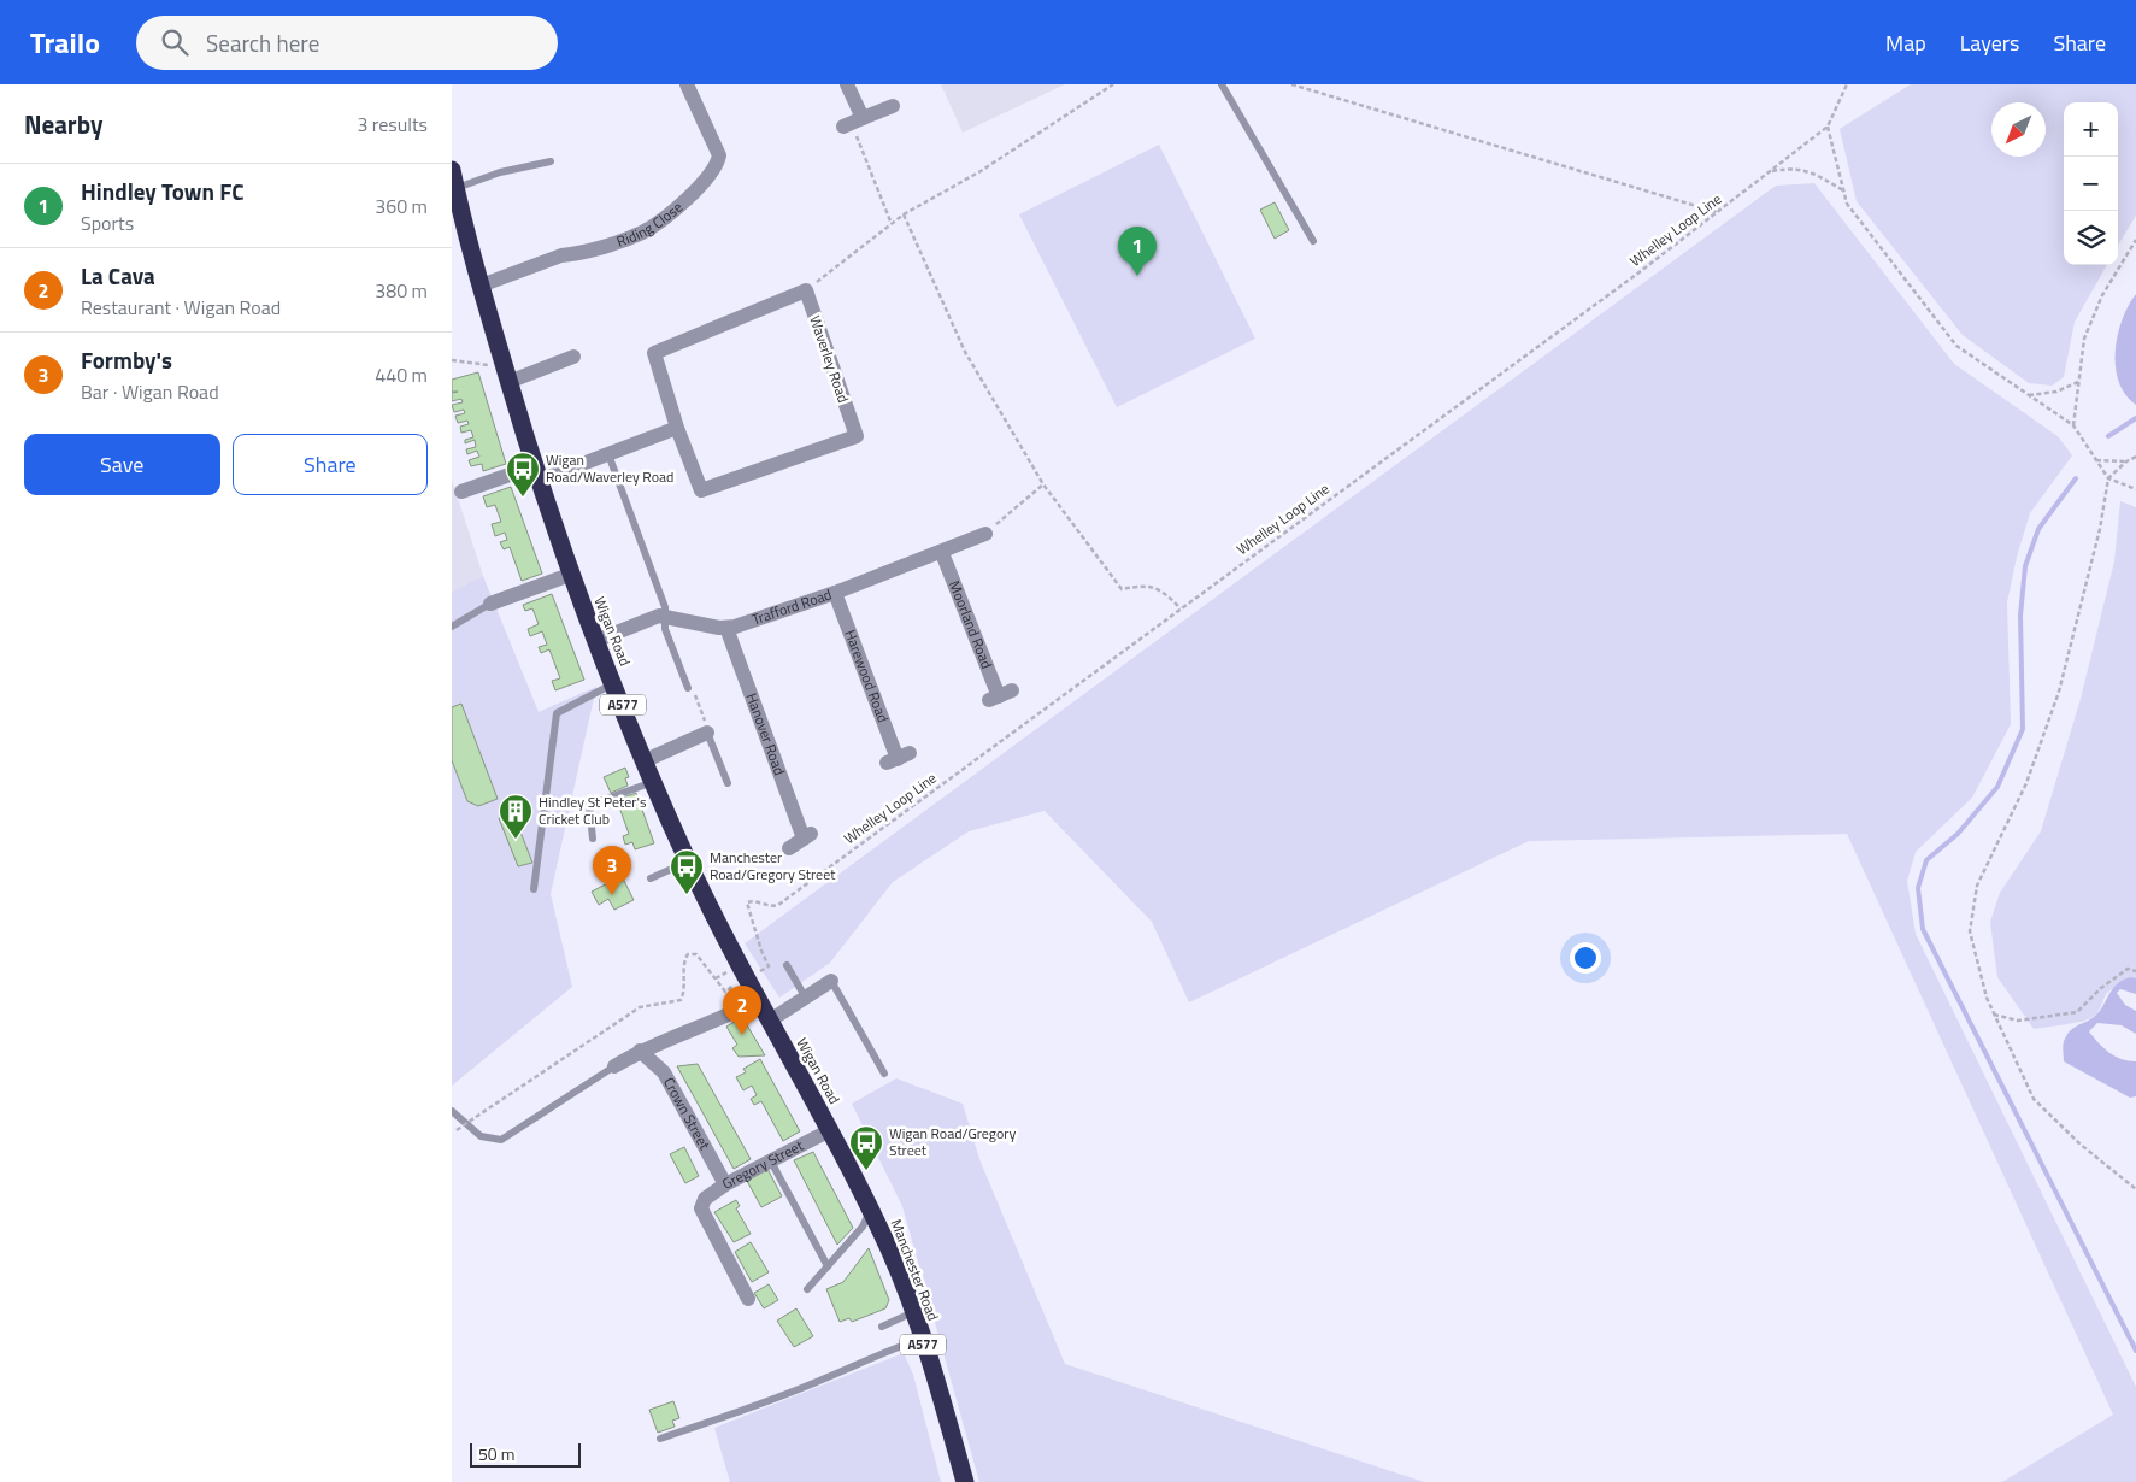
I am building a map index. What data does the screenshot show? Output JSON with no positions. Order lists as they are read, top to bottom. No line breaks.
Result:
{"streets":{"highway":["Wigan Road","A577","Manchester Road"],"street":["Riding Close","Waverley Road","Trafford Road","Moorland Road","Harewood Road","Hanover Road","Crown Street","Gregory Street"],"path":["Whelley Loop Line"]},"crossings":[["Riding Close","Wigan Road"],["Trafford Road","Moorland Road"],["Trafford Road","Harewood Road"],["Trafford Road","Hanover Road"],["Wigan Road","Gregory Street"],["Wigan Road","Manchester Road"],["Crown Street","Gregory Street"]],"places":{"bus stop":["Wigan Road/Waverley Road","Manchester Road/Gregory Street","Wigan Road/Gregory Street"],"building":["Hindley St Peter's Cricket Club"]},"scale_bar":"50 m","north":"bottom left","page":{"header":"Trailo","search":"Search here","nav":["Map","Layers","Share"],"heading":["Nearby","3 results"],"map_buttons":["+","−"],"list":[{"mark":"1","name":"Hindley Town FC","note":"Sports","value":"360 m"},{"mark":"2","name":"La Cava","note":"Restaurant · Wigan Road","value":"380 m"},{"mark":"3","name":"Formby's","note":"Bar · Wigan Road","value":"440 m"}],"pins":["1","3","2"],"buttons":["Save","Share"],"scale":"50 m"}}
